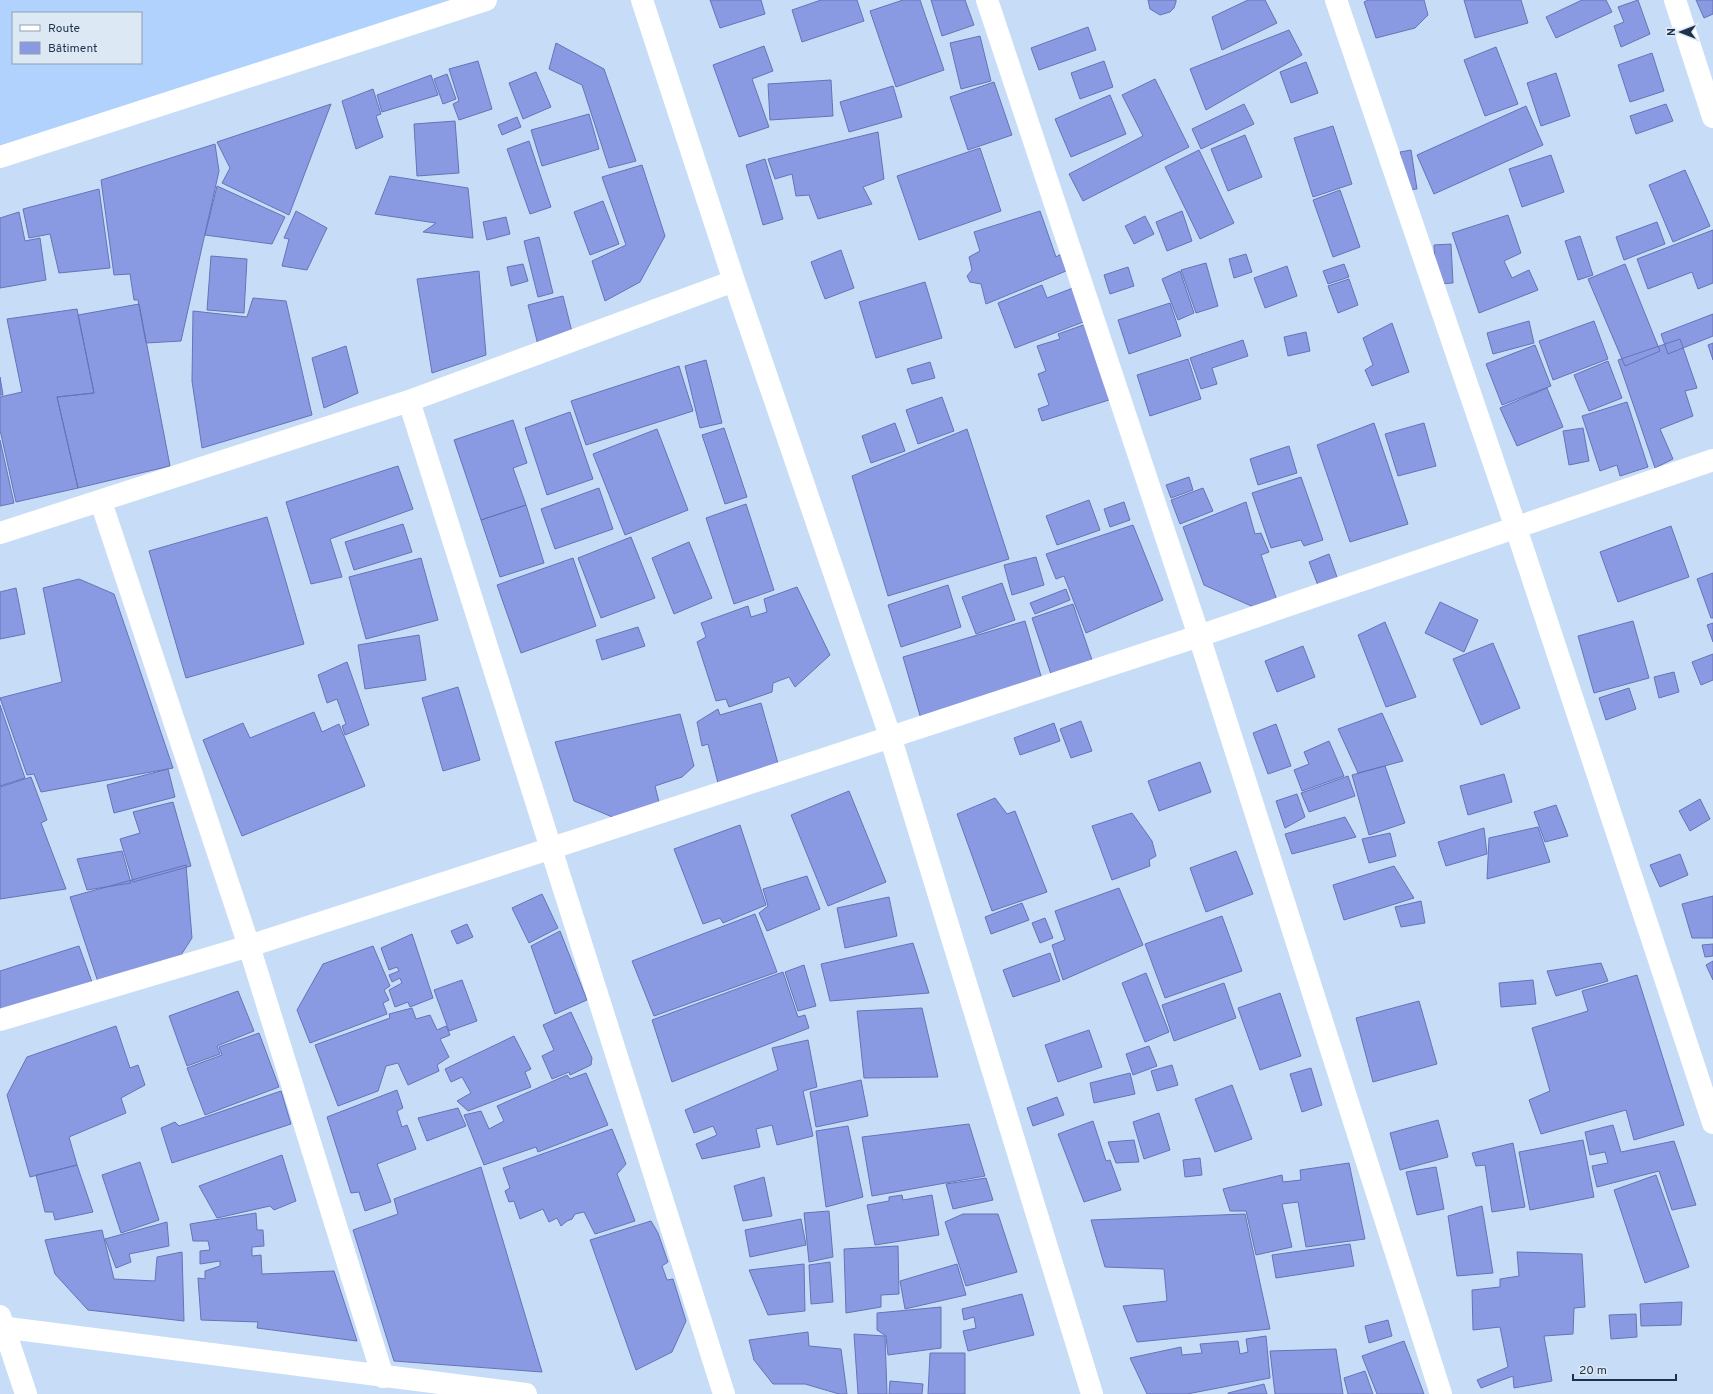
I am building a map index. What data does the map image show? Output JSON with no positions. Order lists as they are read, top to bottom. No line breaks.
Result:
{"legend":["Route","Bâtiment"],"scale_bar":"20 m","north":"left"}
